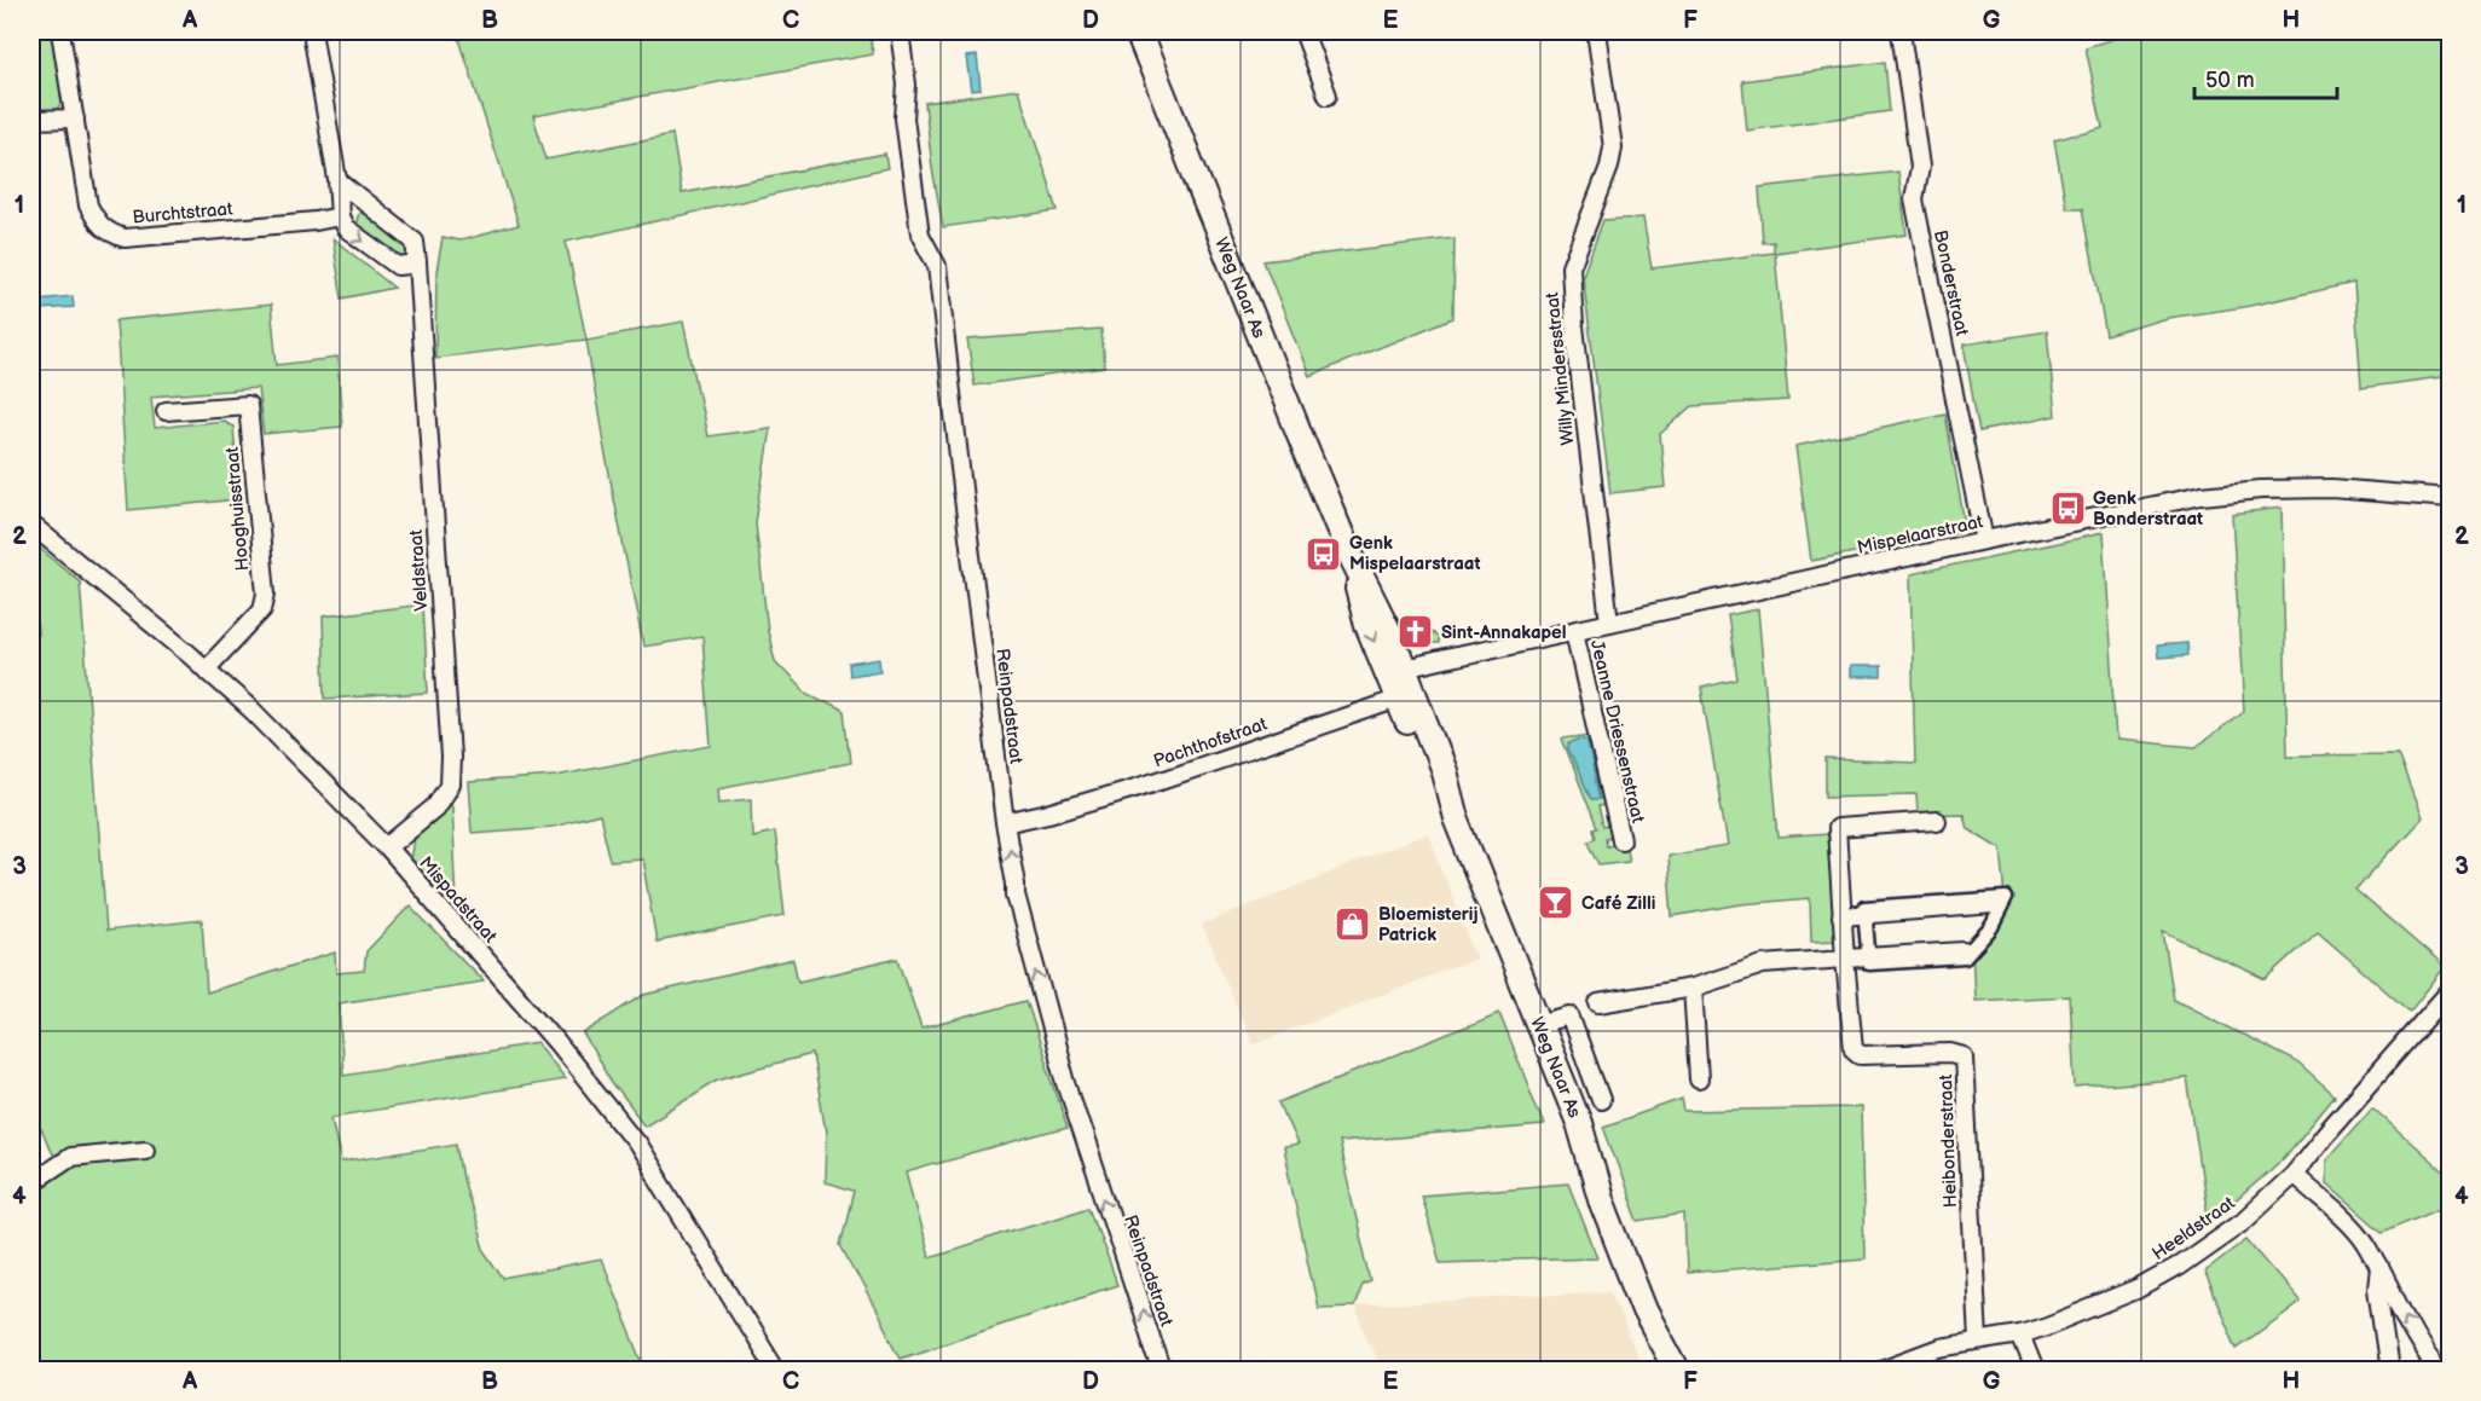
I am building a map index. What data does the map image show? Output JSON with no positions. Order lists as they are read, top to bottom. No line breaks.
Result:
{"streets":{"main road":["Weg Naar As"],"street":["Burchtstraat","Bonderstraat","Willy Mindersstraat","Hooghuisstraat","Mispelaarstraat","Veldstraat","Reinpadstraat","Jeanne Driessenstraat","Pachthofstraat","Mispadstraat","Heibonderstraat","Heeldstraat"]},"crossings":[["Bonderstraat","Mispelaarstraat"],["Weg Naar As","Mispelaarstraat"],["Weg Naar As","Pachthofstraat"],["Willy Mindersstraat","Mispelaarstraat"],["Hooghuisstraat","Mispadstraat"],["Mispelaarstraat","Jeanne Driessenstraat"],["Veldstraat","Mispadstraat"],["Reinpadstraat","Pachthofstraat"],["Heibonderstraat","Heeldstraat"]],"one_way":["Reinpadstraat"],"places":{"bus stop":["Genk Bonderstraat","Genk Mispelaarstraat"],"church":["Sint-Annakapel"],"bar":["Café Zilli"],"shop":["Bloemisterij Patrick"]},"scale_bar":"50 m","grid":{"columns":["A","B","C","D","E","F","G","H"],"rows":["1","2","3","4"]}}
